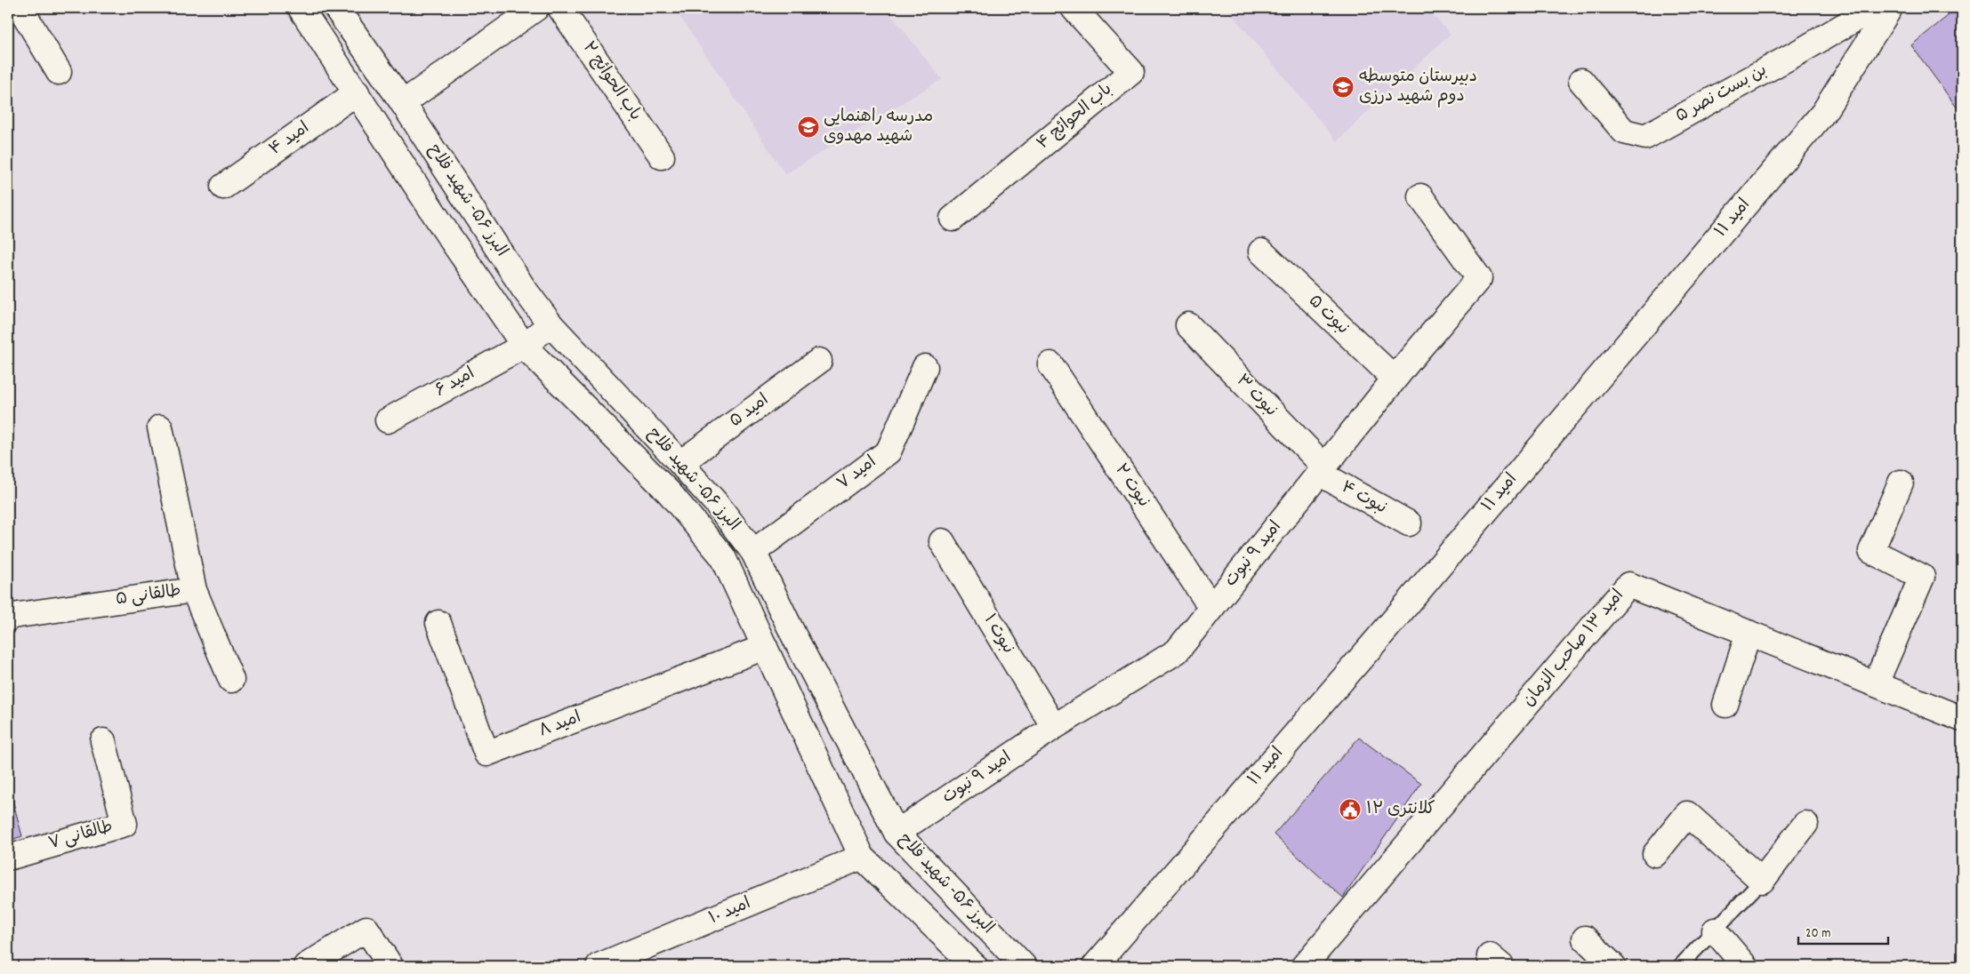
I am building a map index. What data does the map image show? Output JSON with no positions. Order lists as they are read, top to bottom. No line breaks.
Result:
{"streets":{"street":["باب الحوائج ۲","بن بست نصر ۵","باب الحوائج ۴","امید ۴","البرز ۵۶- شهید فلاح","امید ۱۱","نبوت ۵","امید ۶","نبوت ۳","امید ۵","امید ۷","نبوت ۲","نبوت ۴","امید ۹ نبوت","طالقانی ۵","نبوت ۱","امید ۱۳ صاحب الزمان","امید ۸","طالقانی ۷","امید ۱۰"]},"crossings":[["امید ۴","البرز ۵۶- شهید فلاح"],["البرز ۵۶- شهید فلاح","امید ۶"],["البرز ۵۶- شهید فلاح","امید ۵"],["البرز ۵۶- شهید فلاح","امید ۷"],["البرز ۵۶- شهید فلاح","امید ۹ نبوت"],["البرز ۵۶- شهید فلاح","امید ۸"],["البرز ۵۶- شهید فلاح","امید ۱۰"],["نبوت ۵","امید ۹ نبوت"],["نبوت ۳","نبوت ۴"],["نبوت ۳","امید ۹ نبوت"],["نبوت ۲","امید ۹ نبوت"],["نبوت ۴","امید ۹ نبوت"],["امید ۹ نبوت","نبوت ۱"]],"places":{"school or university":["دبیرستان متوسطه دوم شهید درزی","مدرسه راهنمایی شهید مهدوی"],"public building":["کلانتری ۱۲"]},"scale_bar":"20 m"}
